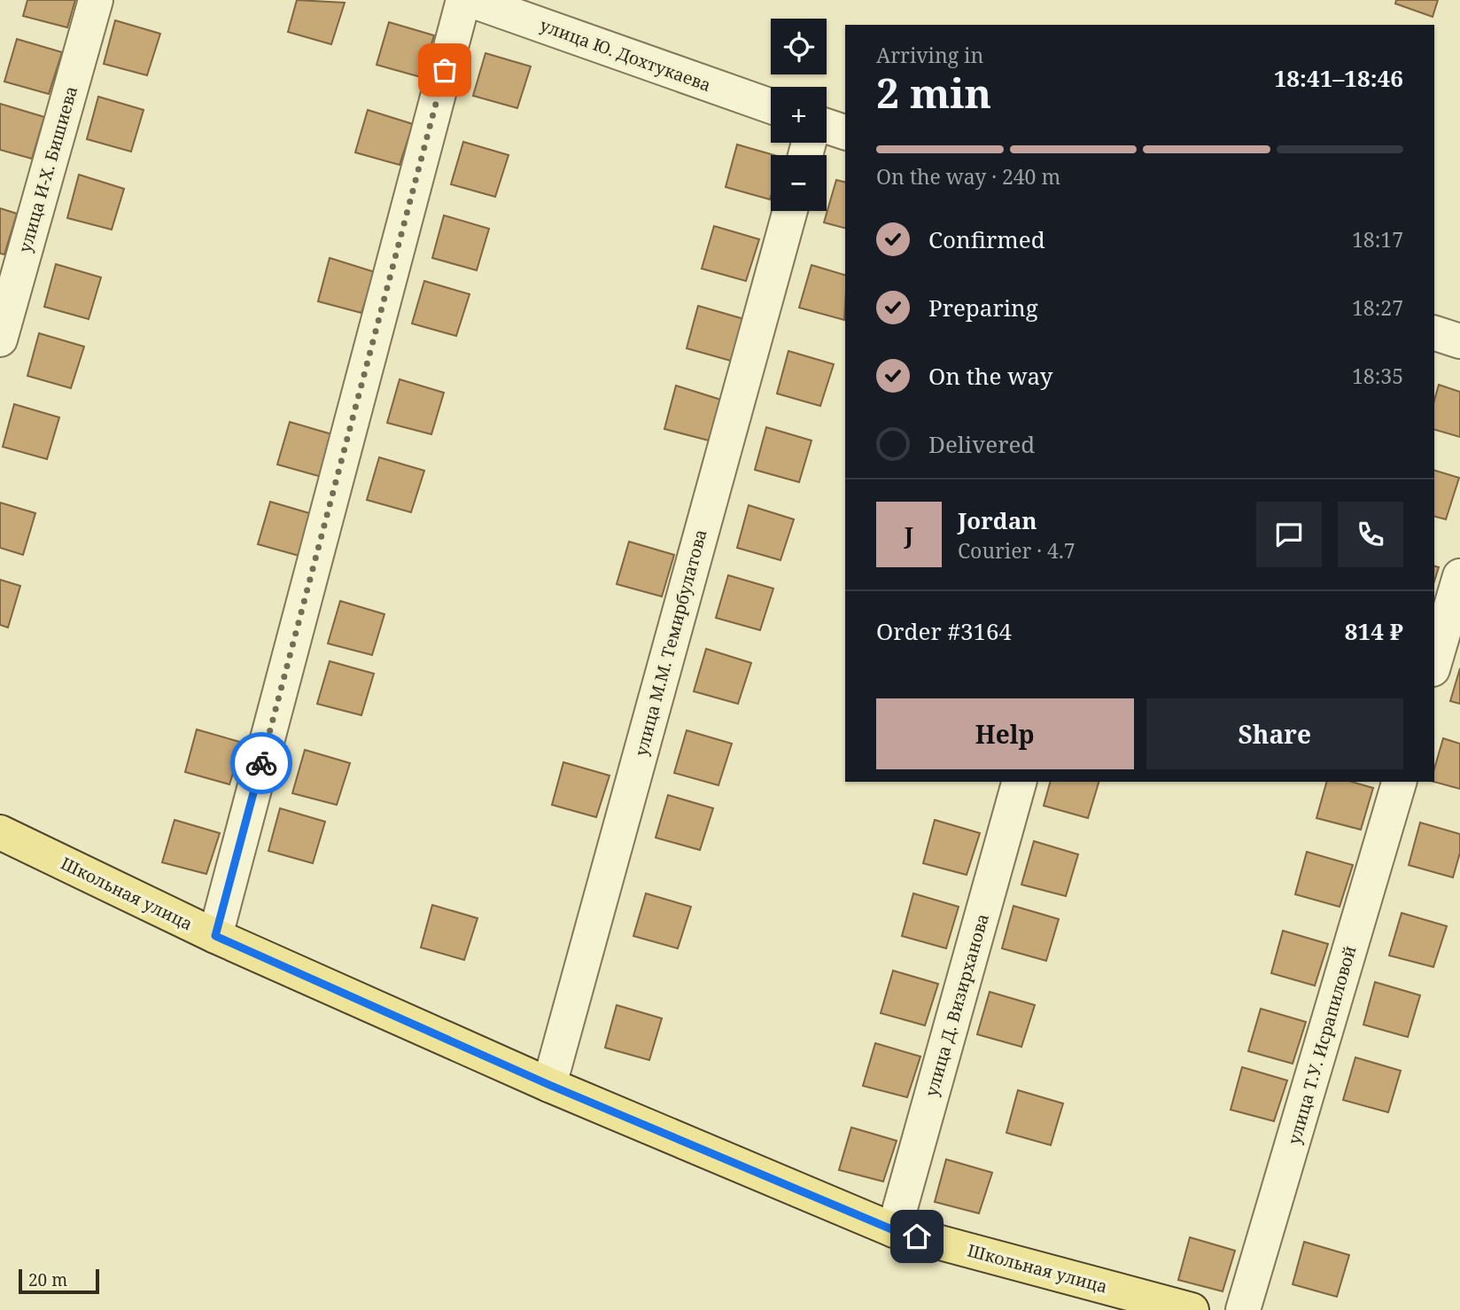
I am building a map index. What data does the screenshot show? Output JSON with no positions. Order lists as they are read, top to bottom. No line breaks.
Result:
{"streets":{"main road":["Школьная улица"],"street":["улица Ю. Дохтукаева","улица И-Х. Бишиева","улица М.М. Темирбулатова","улица Д. Визирханова","улица Т.У. Исрапиловой"]},"crossings":[["улица М.М. Темирбулатова","Школьная улица"],["Школьная улица","улица Д. Визирханова"]],"scale_bar":"20 m","page":{"map_buttons":["+","−"],"heading":["2 min","Arriving in","18:41–18:46"],"panel":["Jordan","Courier · 4.7","Order #3164","814 ₽"],"bar":"On the way · 240 m","list":[["Confirmed","18:17"],["Preparing","18:27"],["On the way","18:35"],"Delivered"],"round":"J","buttons":["Help","Share"],"scale":"20 m"}}
